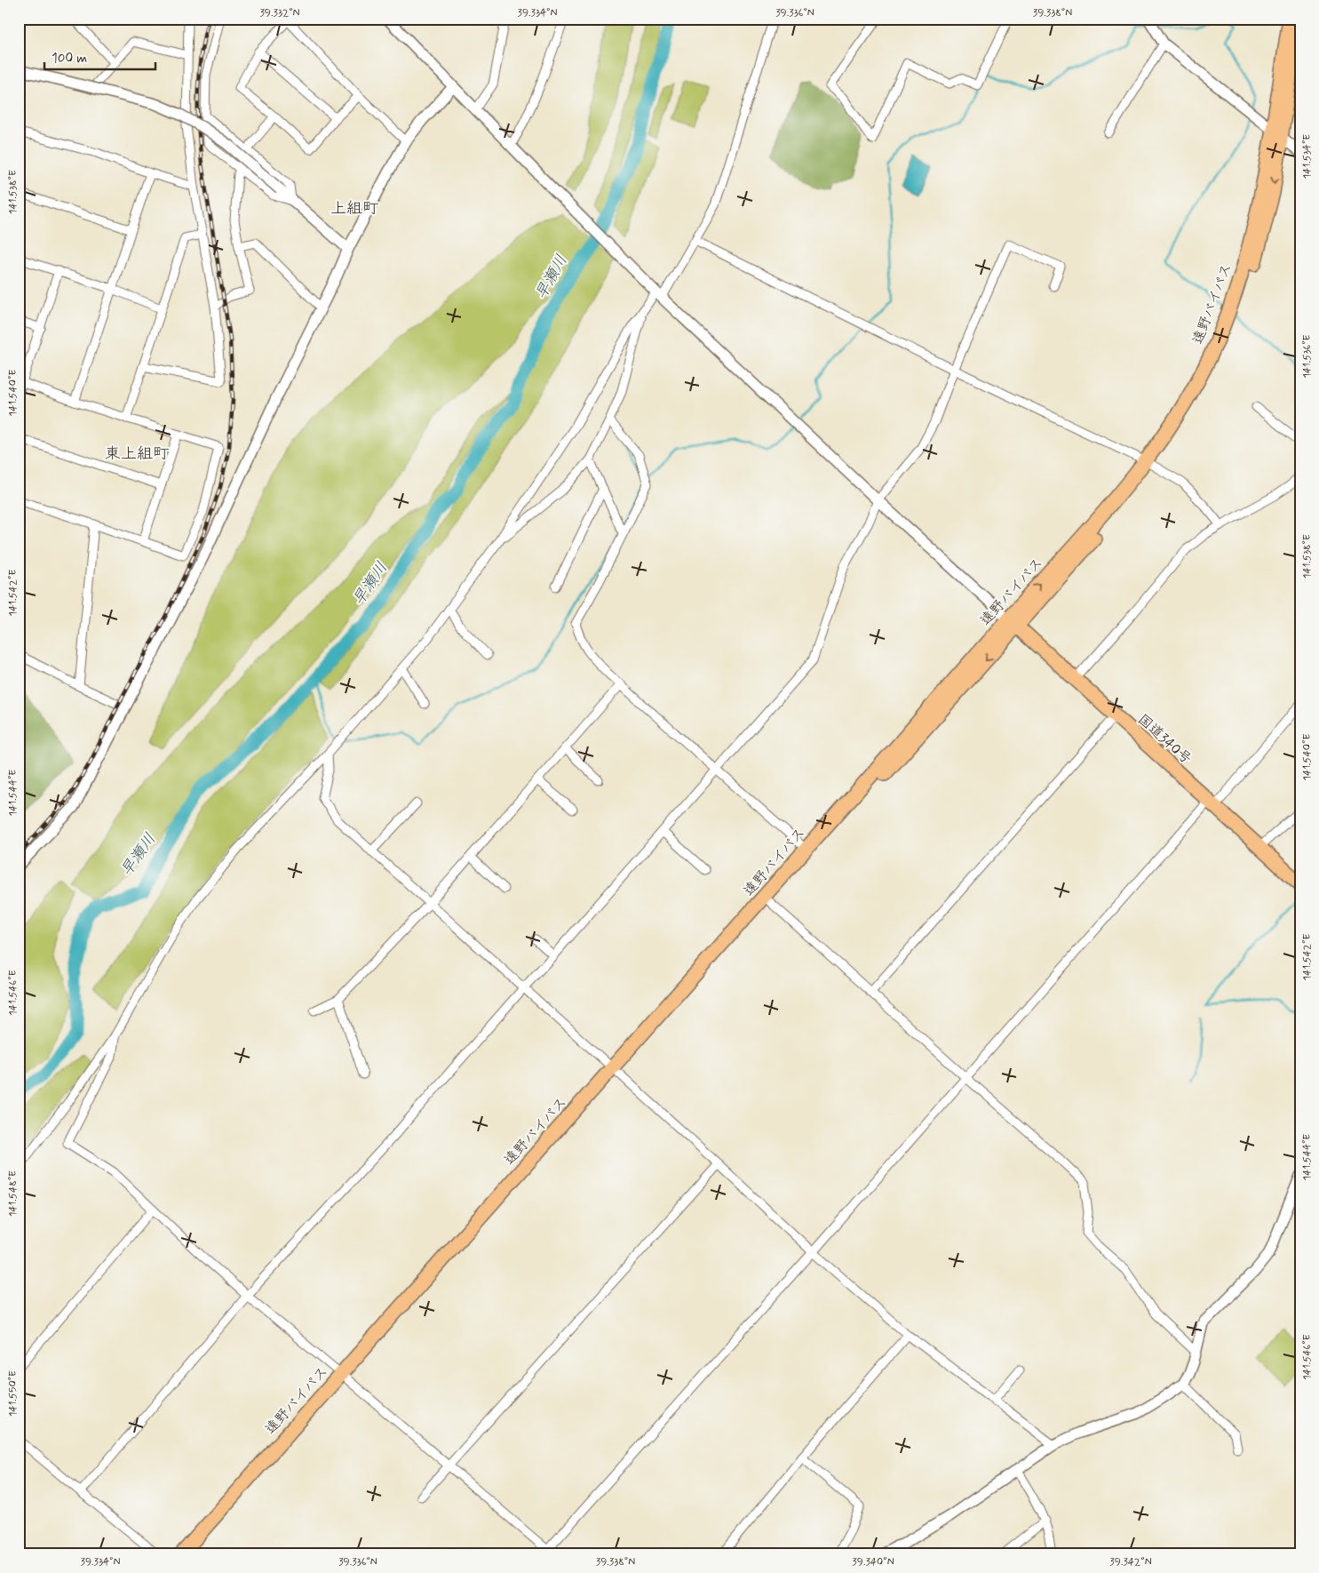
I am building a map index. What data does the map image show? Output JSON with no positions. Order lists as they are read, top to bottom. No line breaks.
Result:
{"streets":{"highway":["遠野バイパス","国道340号"]},"crossings":[["遠野バイパス","国道340号"]],"districts":["上組町","東上組町"],"water":["早瀬川"],"scale_bar":"100 m","coordinates":["39.332°N","39.334°N","39.336°N","39.338°N","141.534°E","141.538°E","141.536°E","141.540°E","141.542°E","141.544°E","141.546°E","141.548°E","141.550°E","39.340°N","39.342°N"]}
